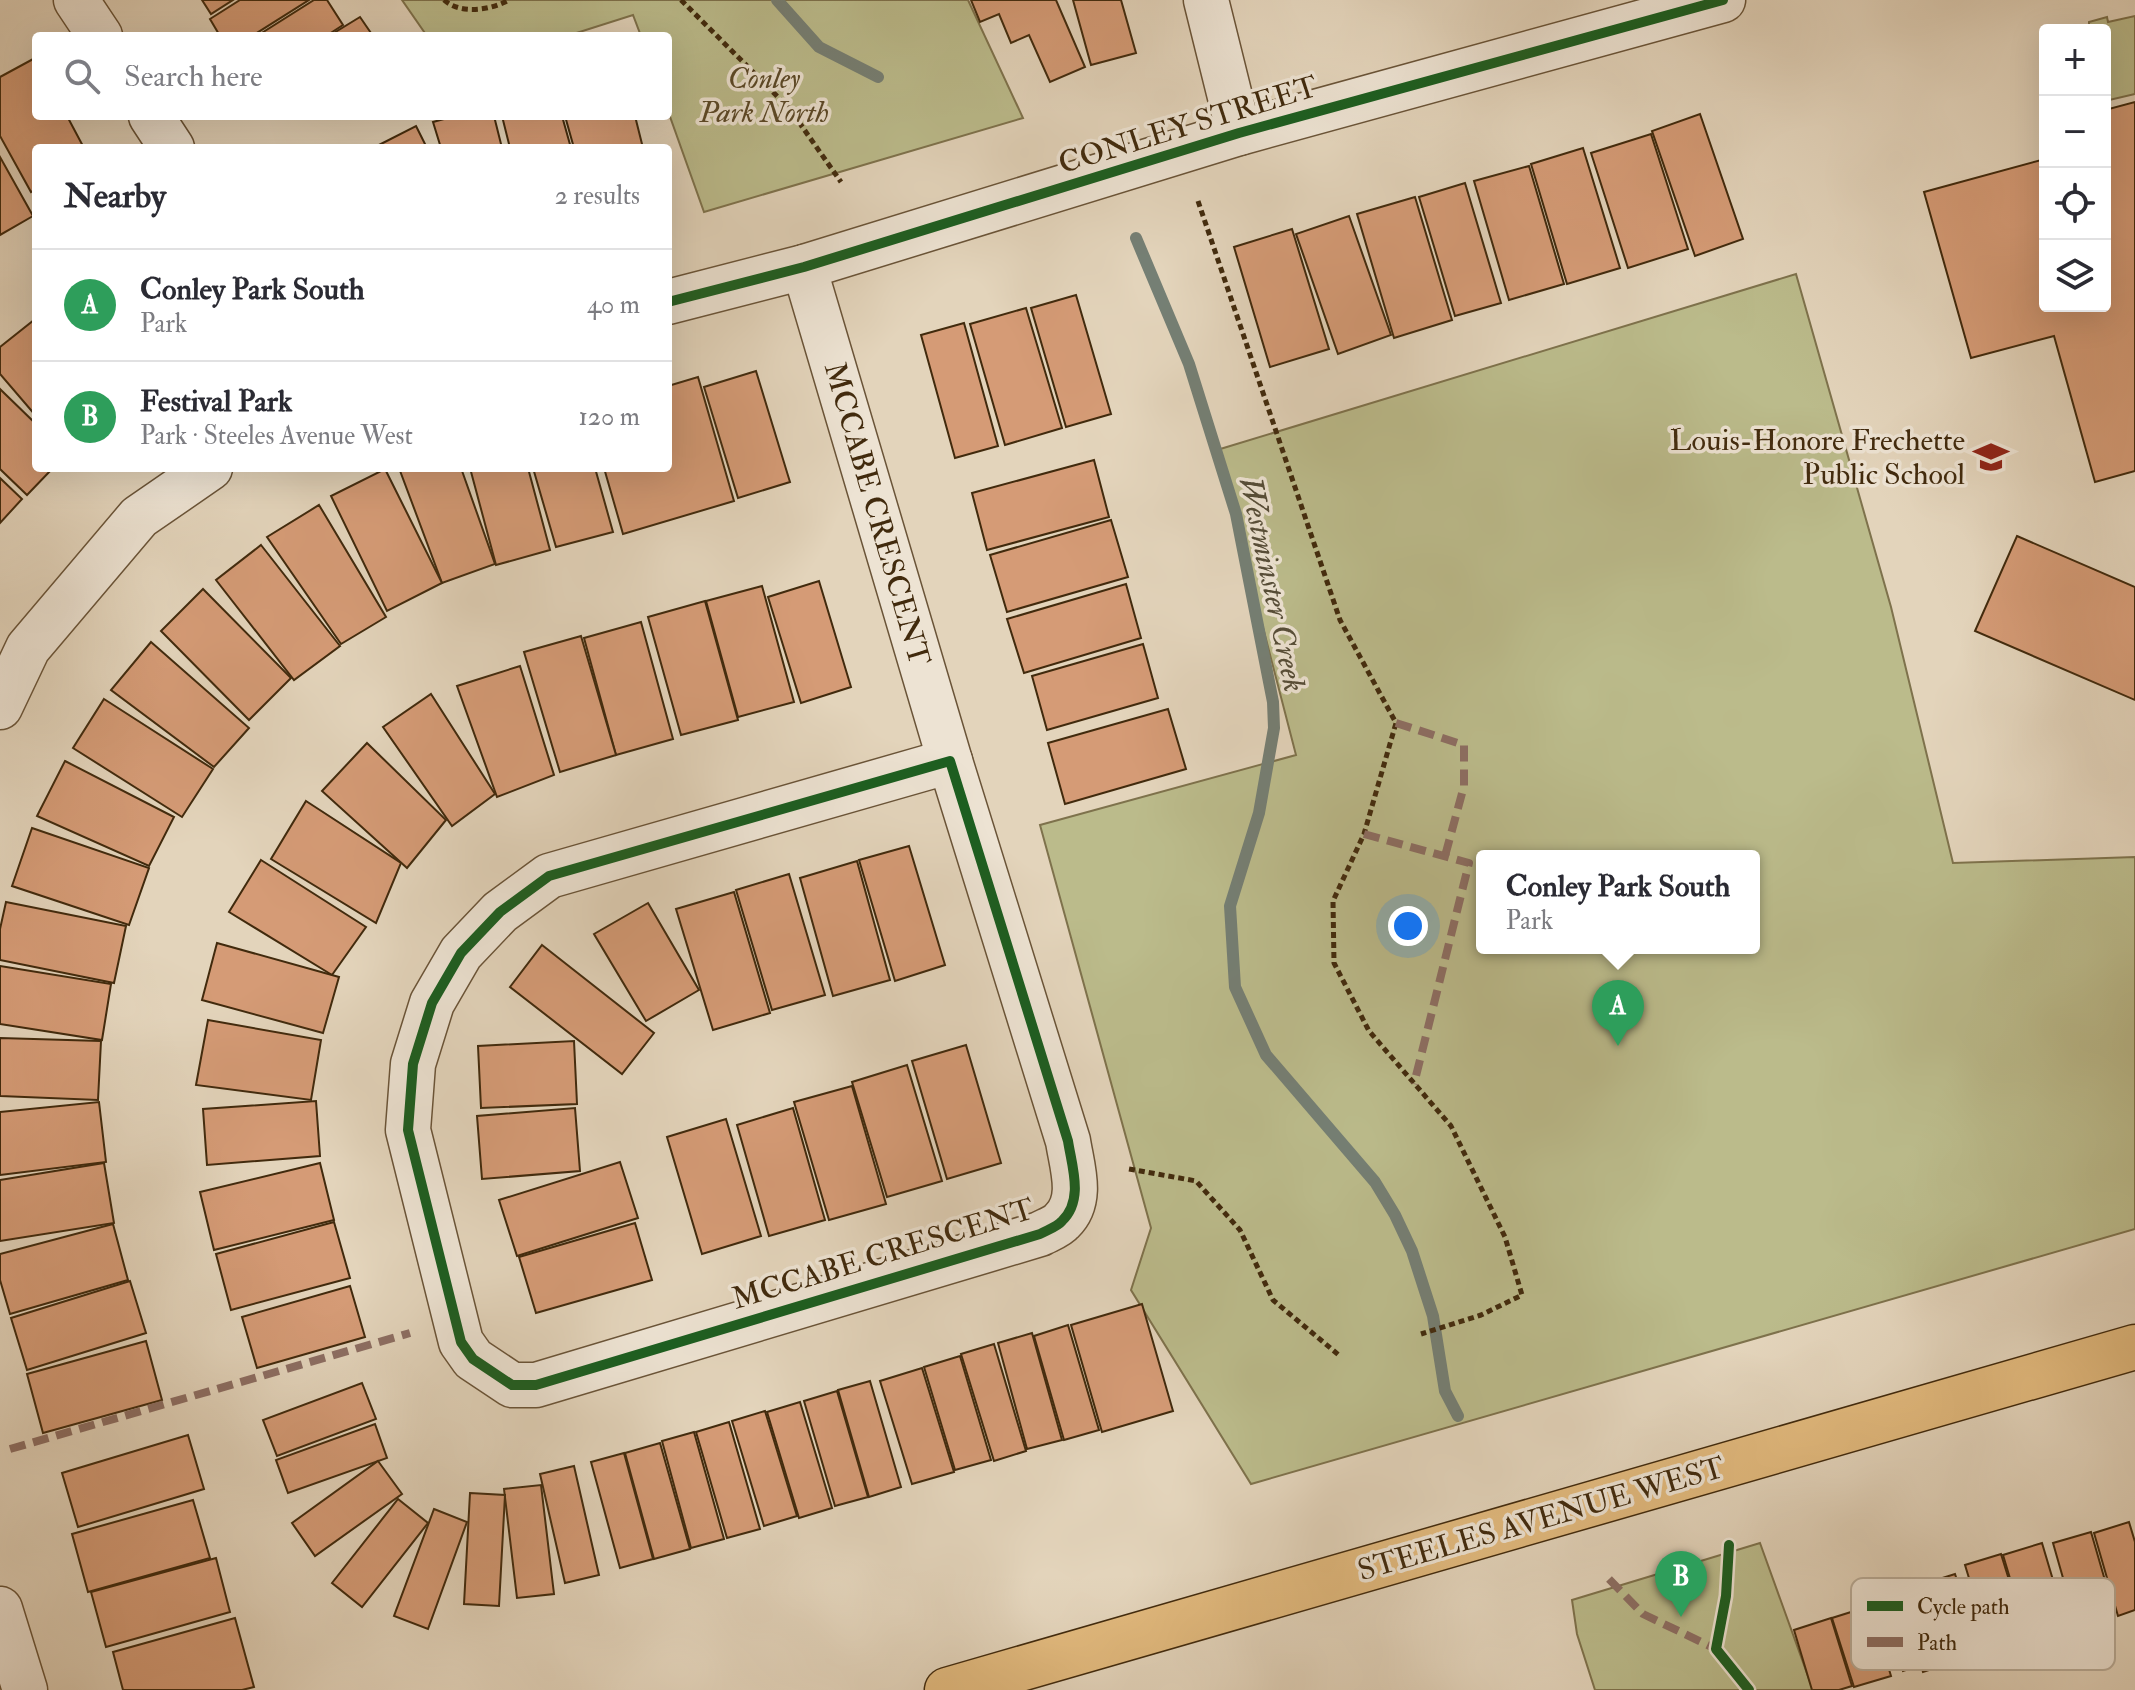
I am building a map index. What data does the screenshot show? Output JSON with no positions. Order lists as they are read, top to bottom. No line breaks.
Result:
{"streets":{"main road":["STEELES AVENUE WEST"],"street":["CONLEY STREET","MCCABE CRESCENT"]},"crossings":[["CONLEY STREET","MCCABE CRESCENT"]],"water":["Westminster Creek"],"parks":["Conley Park North"],"places":{"school or university":["Louis-Honore Frechette Public School"]},"legend":["Cycle path","Path"],"page":{"map_buttons":["+","−"],"search":"Search here","heading":["Nearby","2 results"],"list":[{"mark":"A","name":"Conley Park South","note":"Park","value":"40 m"},{"mark":"B","name":"Festival Park","note":"Park · Steeles Avenue West","value":"120 m"}],"popup":["Conley Park South","Park"],"pins":["A","B"]}}
